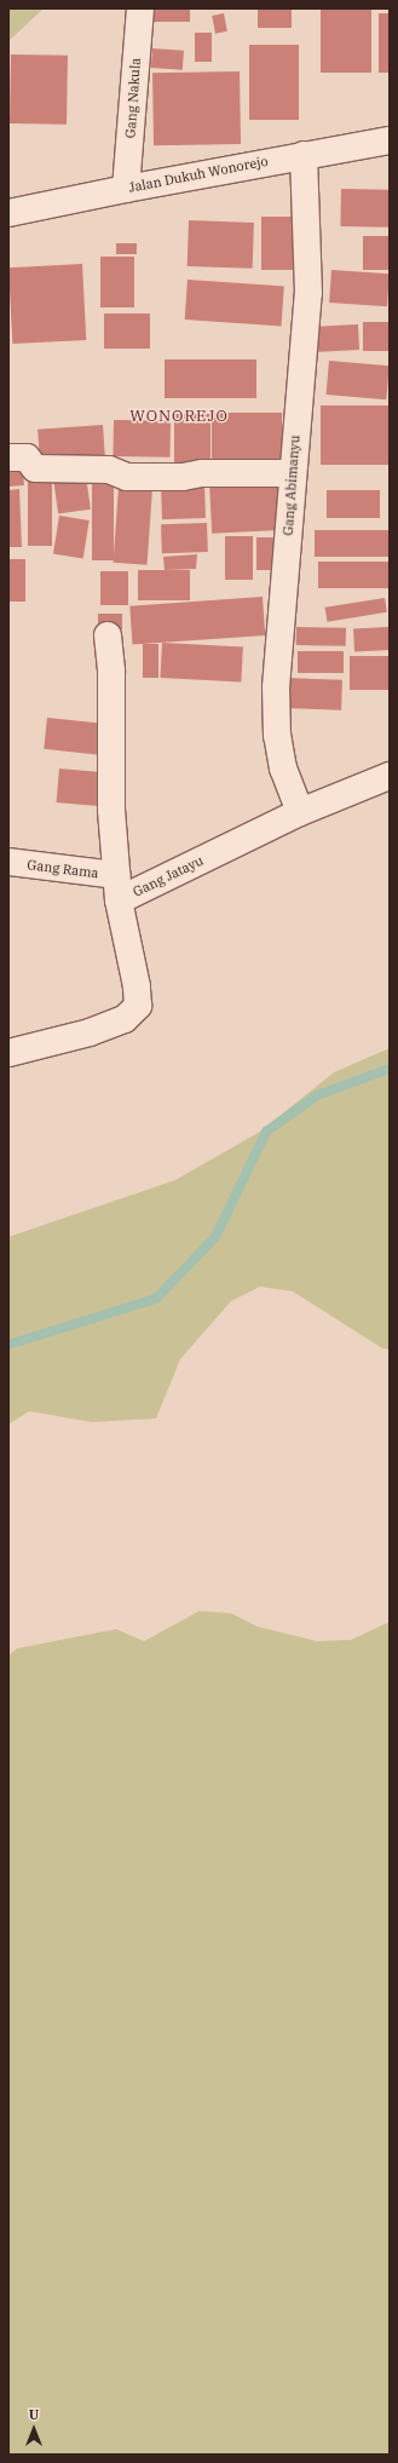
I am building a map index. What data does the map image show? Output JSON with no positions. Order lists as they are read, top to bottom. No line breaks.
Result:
{"streets":{"street":["Gang Nakula","Jalan Dukuh Wonorejo","Gang Abimanyu","Gang Rama","Gang Jatayu"]},"crossings":[["Gang Nakula","Jalan Dukuh Wonorejo"],["Jalan Dukuh Wonorejo","Gang Abimanyu"],["Gang Abimanyu","Gang Jatayu"]],"districts":["WONOREJO"],"north":"top"}
